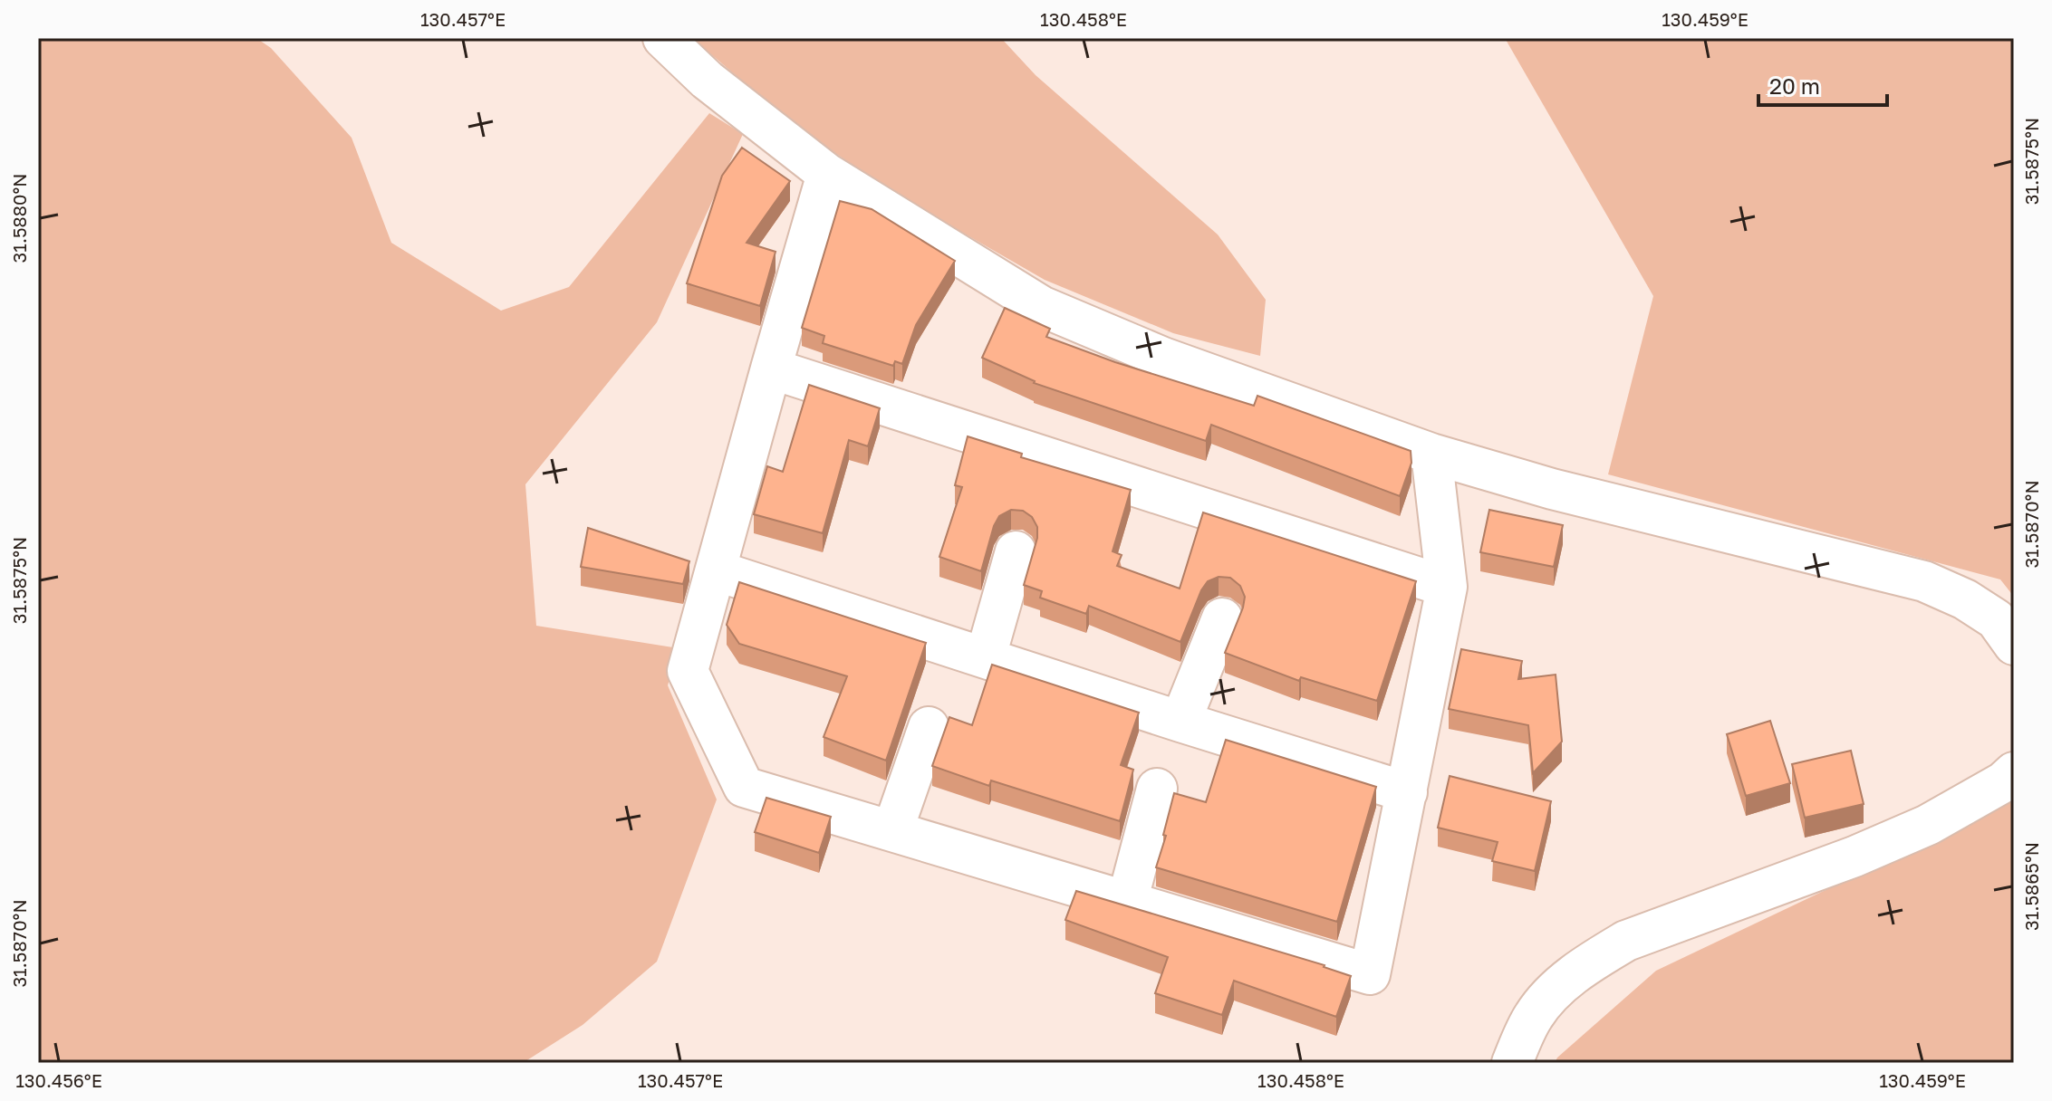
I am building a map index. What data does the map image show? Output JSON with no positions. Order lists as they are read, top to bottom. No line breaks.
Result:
{"scale_bar":"20 m","coordinates":["130.457°E","130.458°E","130.459°E","31.5875°N","31.5880°N","31.5870°N","31.5865°N","130.456°E"]}
